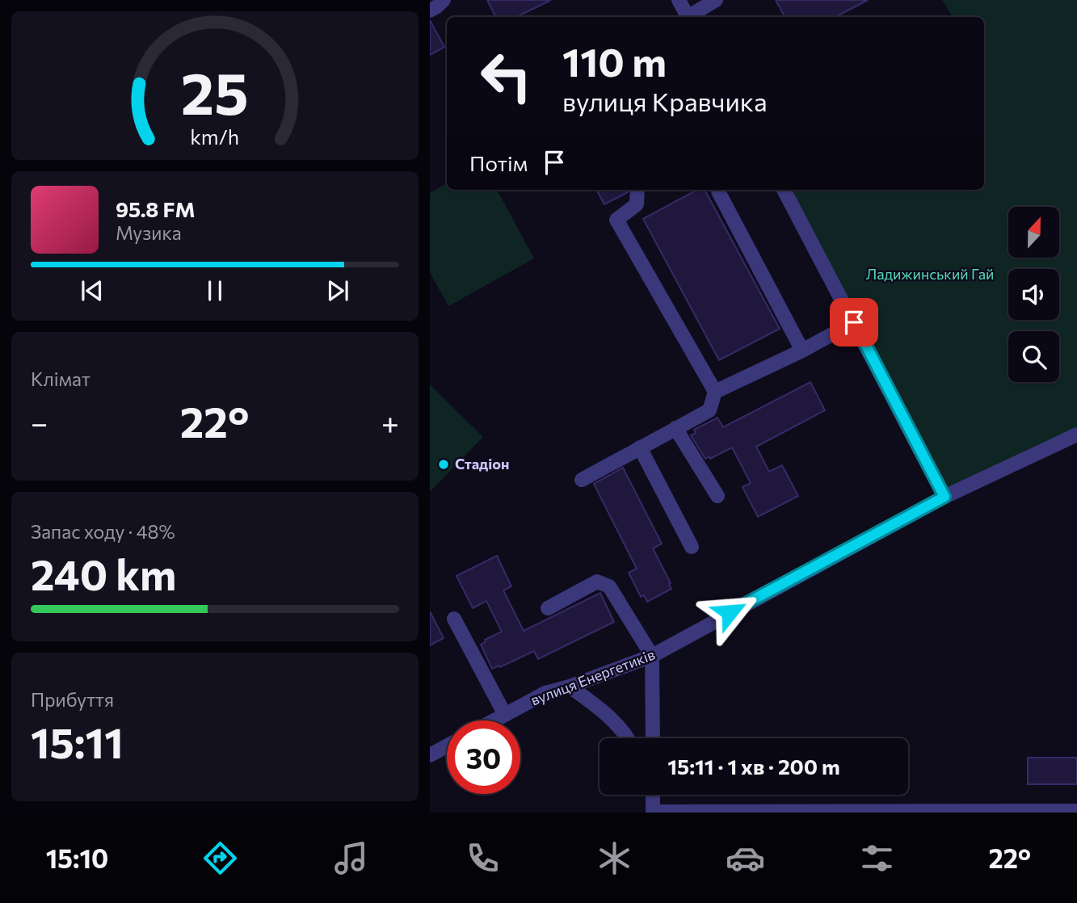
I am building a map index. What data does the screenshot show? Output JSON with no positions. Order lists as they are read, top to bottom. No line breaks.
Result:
{"streets":{"street":["вулиця Енергетиків"]},"parks":["Ладижинський Гай"],"places":["Стадіон"],"north":"top","page":{"turn":["110 m","вулиця Кравчика"],"then":"Потім","song":["95.8 FM","Музика"],"tile":["Клімат",["Запас ходу · 48%","240 km"],["Прибуття","15:11"]],"heat":["−","22°","+"],"limit":"30","trip":"15:11 · 1 хв · 200 m","tabs":["15:10","22°"],"gauge":["25","km/h"]}}
